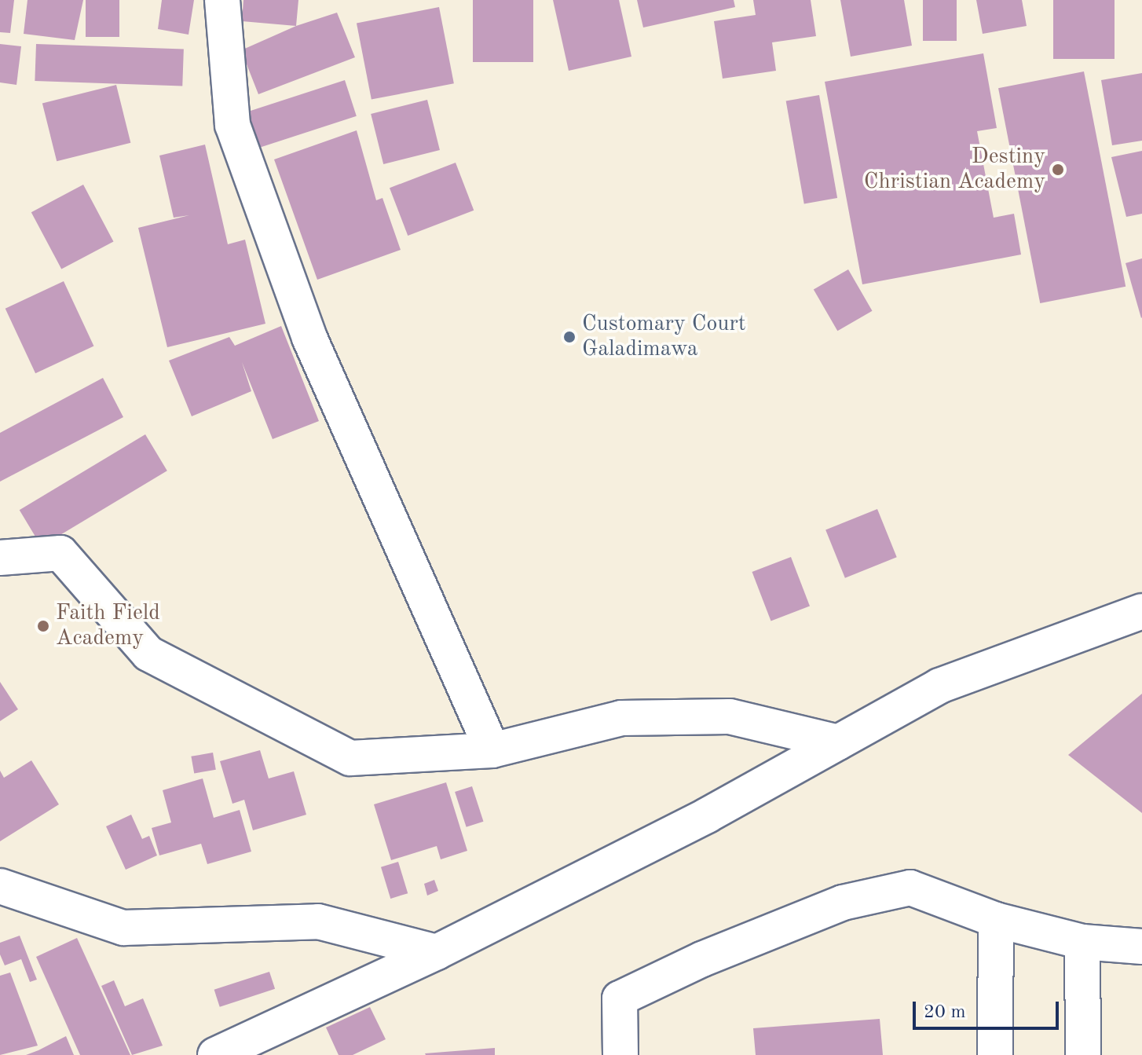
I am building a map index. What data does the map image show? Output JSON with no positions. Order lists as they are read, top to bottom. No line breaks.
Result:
{"places":["Destiny Christian Academy","Customary Court Galadimawa","Faith Field Academy"],"scale_bar":"20 m"}
